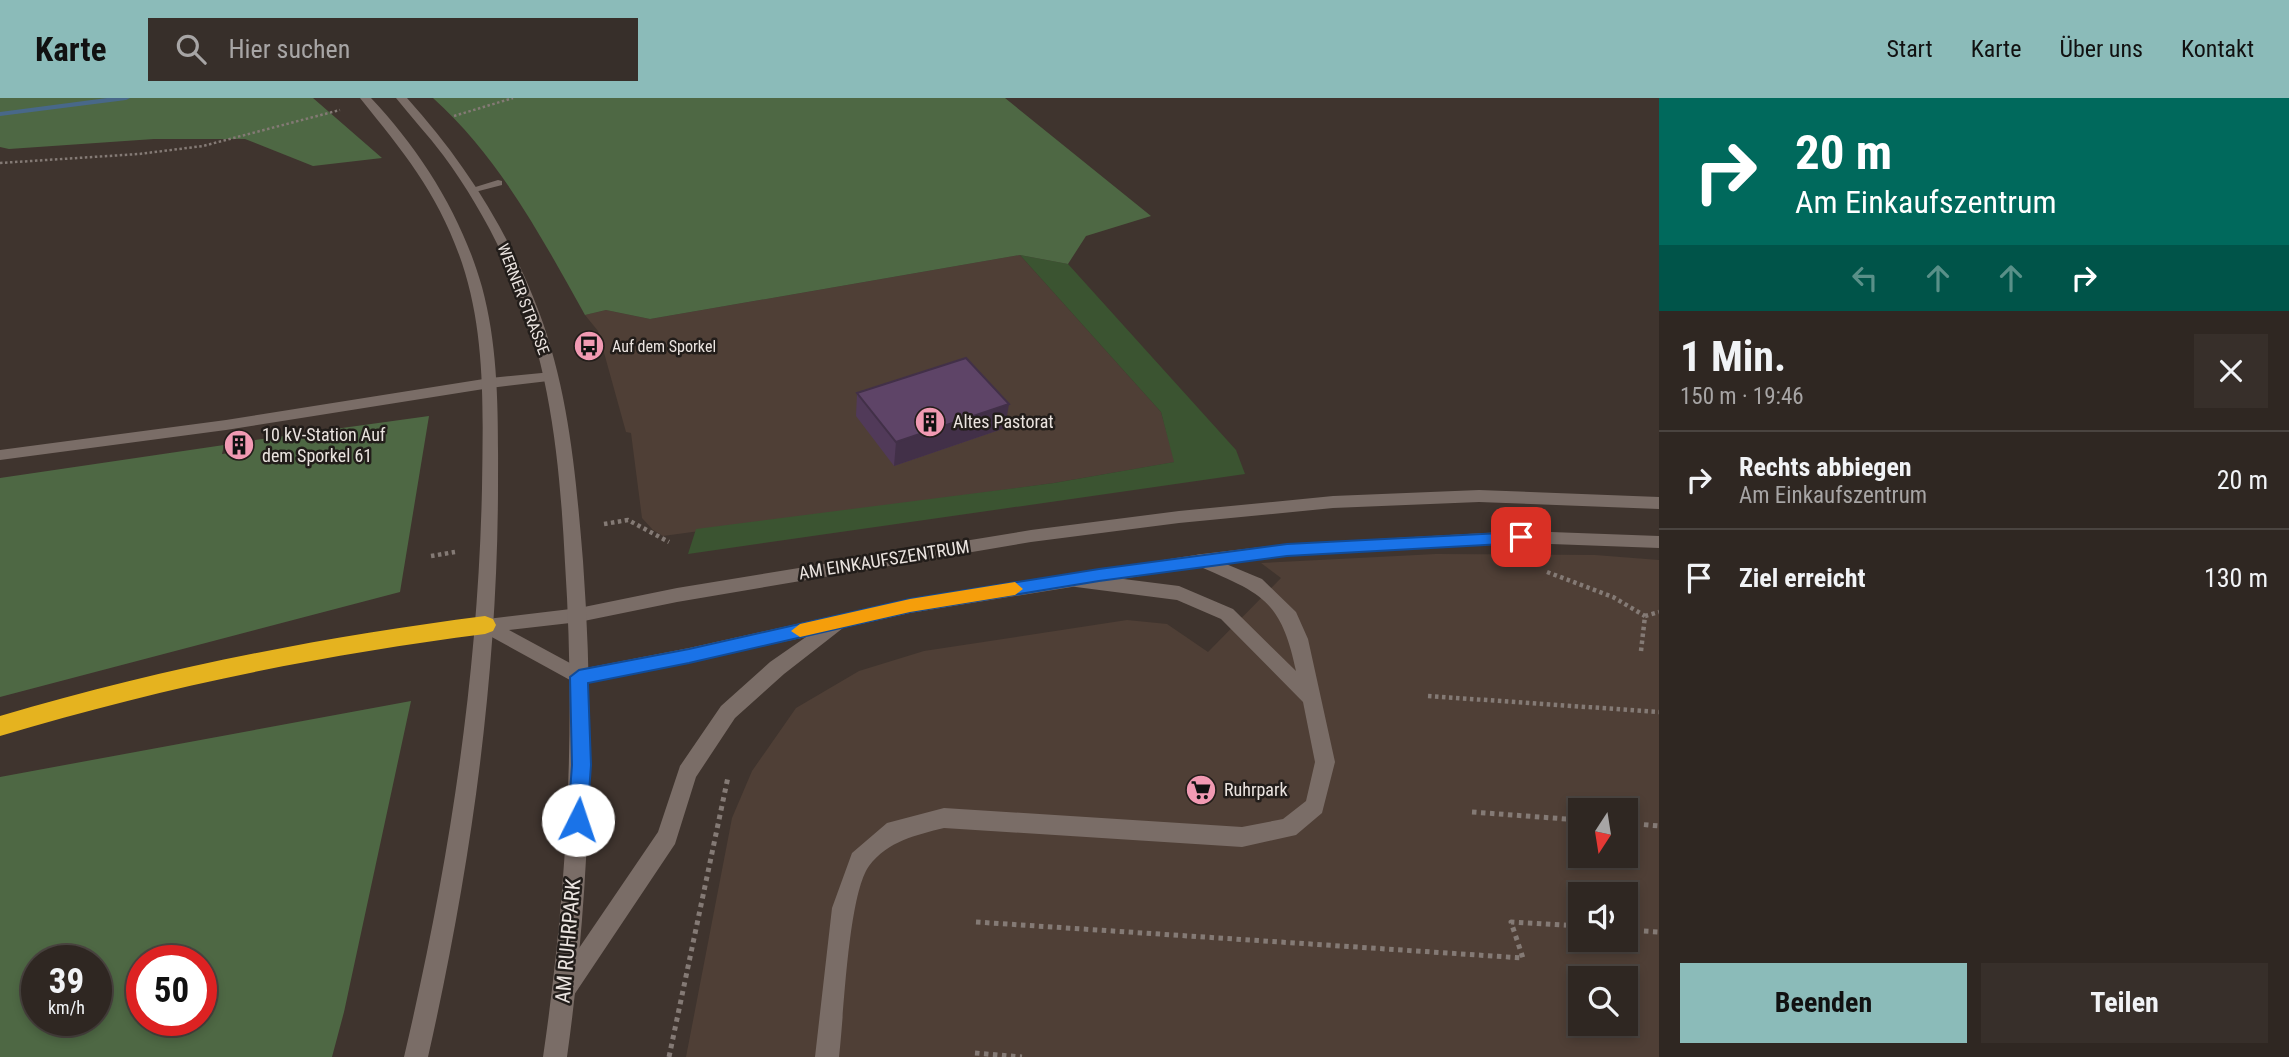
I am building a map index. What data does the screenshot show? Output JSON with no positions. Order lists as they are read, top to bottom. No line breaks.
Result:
{"streets":{"street":["WERNER STRASSE","AM EINKAUFSZENTRUM","AM RUHRPARK"]},"crossings":[["WERNER STRASSE","AM EINKAUFSZENTRUM"],["WERNER STRASSE","AM RUHRPARK"],["AM EINKAUFSZENTRUM","AM RUHRPARK"]],"places":{"bus stop":["Auf dem Sporkel"],"building":["Altes Pastorat","10 kV-Station Auf dem Sporkel 61"],"supermarket":["Ruhrpark"]},"north":"bottom","page":{"header":"Karte","search":"Hier suchen","nav":["Start","Karte","Über uns","Kontakt"],"turn":["20 m","Am Einkaufszentrum"],"heading":["1 Min.","150 m · 19:46"],"list":[{"name":"Rechts abbiegen","note":"Am Einkaufszentrum","value":"20 m"},{"name":"Ziel erreicht","value":"130 m"}],"speed":"39 km/h","limit":"50","buttons":["Beenden","Teilen"]}}
